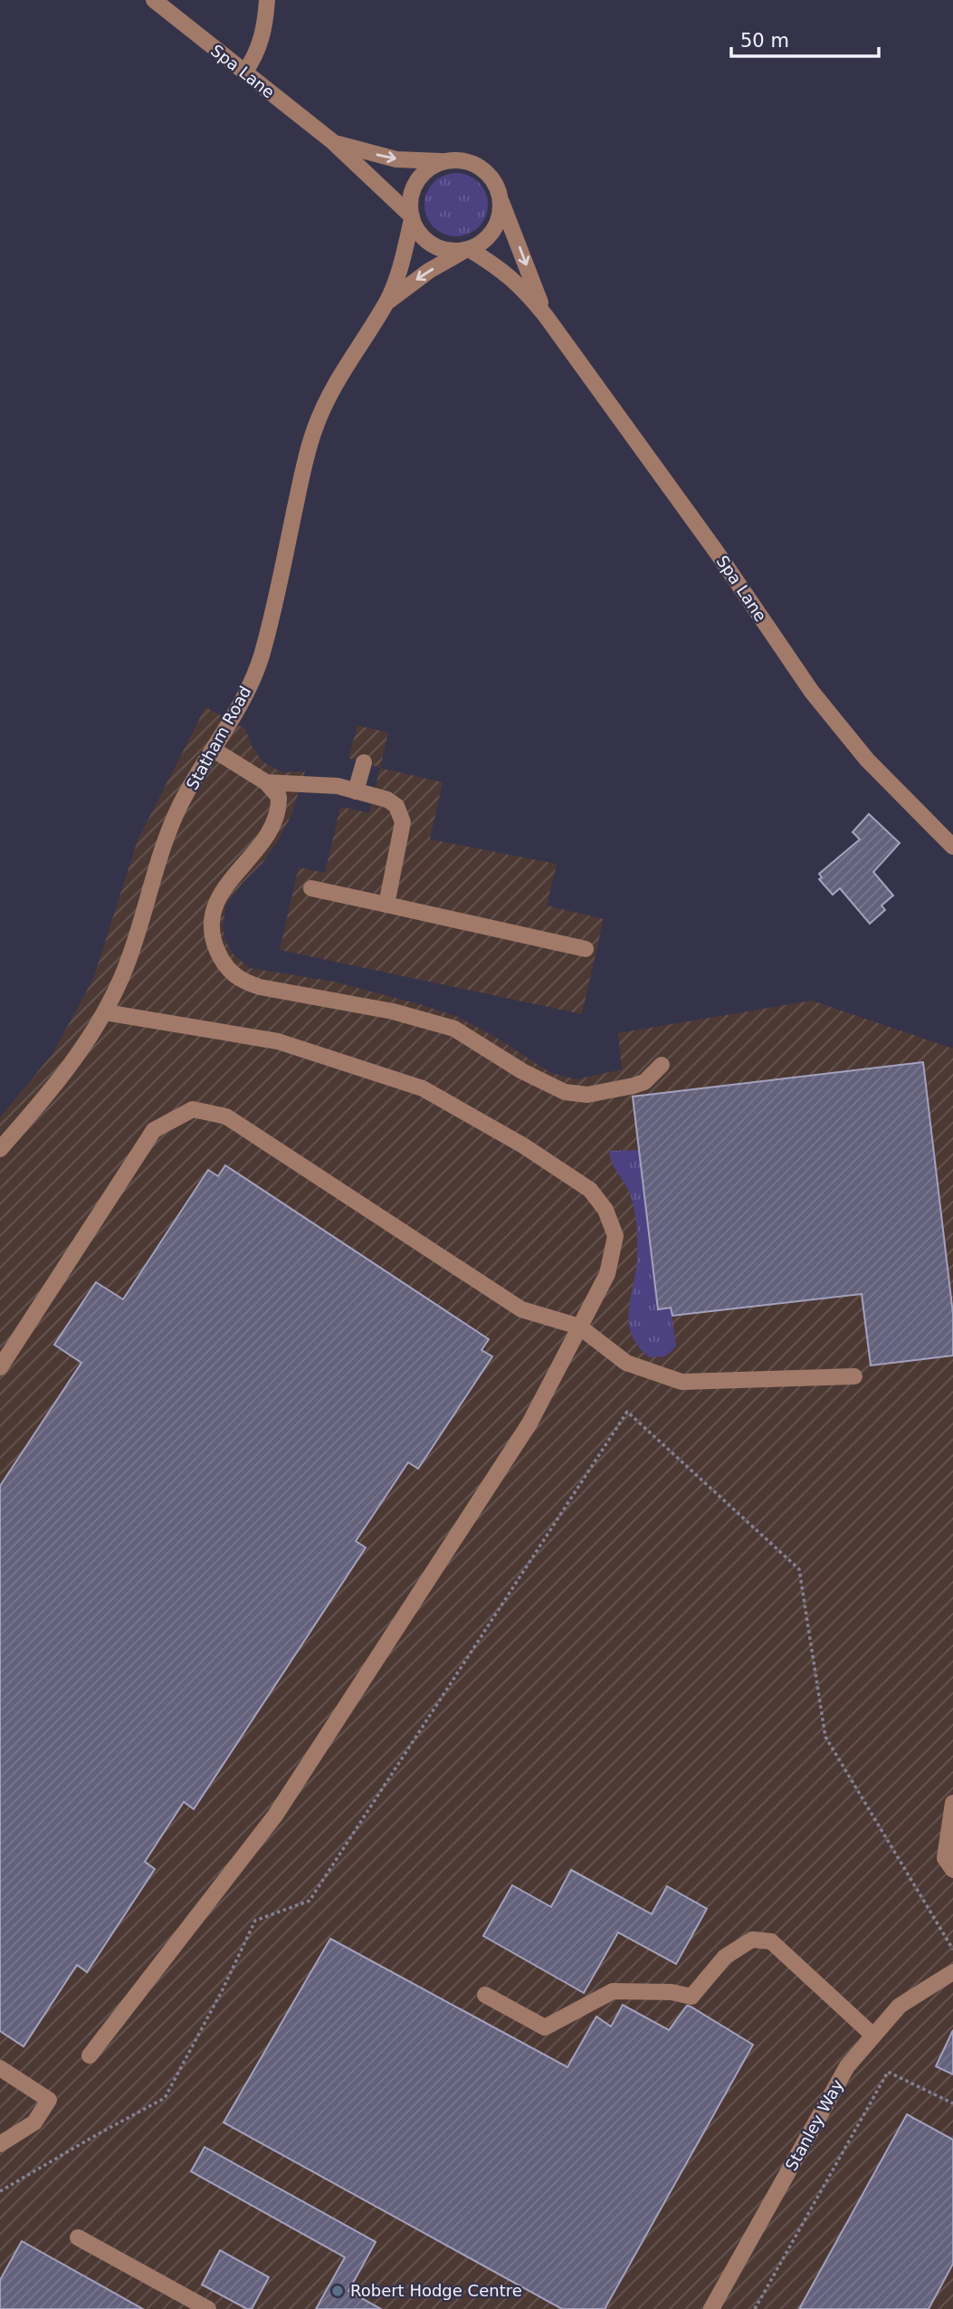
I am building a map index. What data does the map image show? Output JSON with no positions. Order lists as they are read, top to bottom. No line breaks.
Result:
{"streets":{"street":["Spa Lane","Statham Road","Stanley Way"]},"crossings":[["Spa Lane","Statham Road"]],"places":["Robert Hodge Centre"],"scale_bar":"50 m"}
